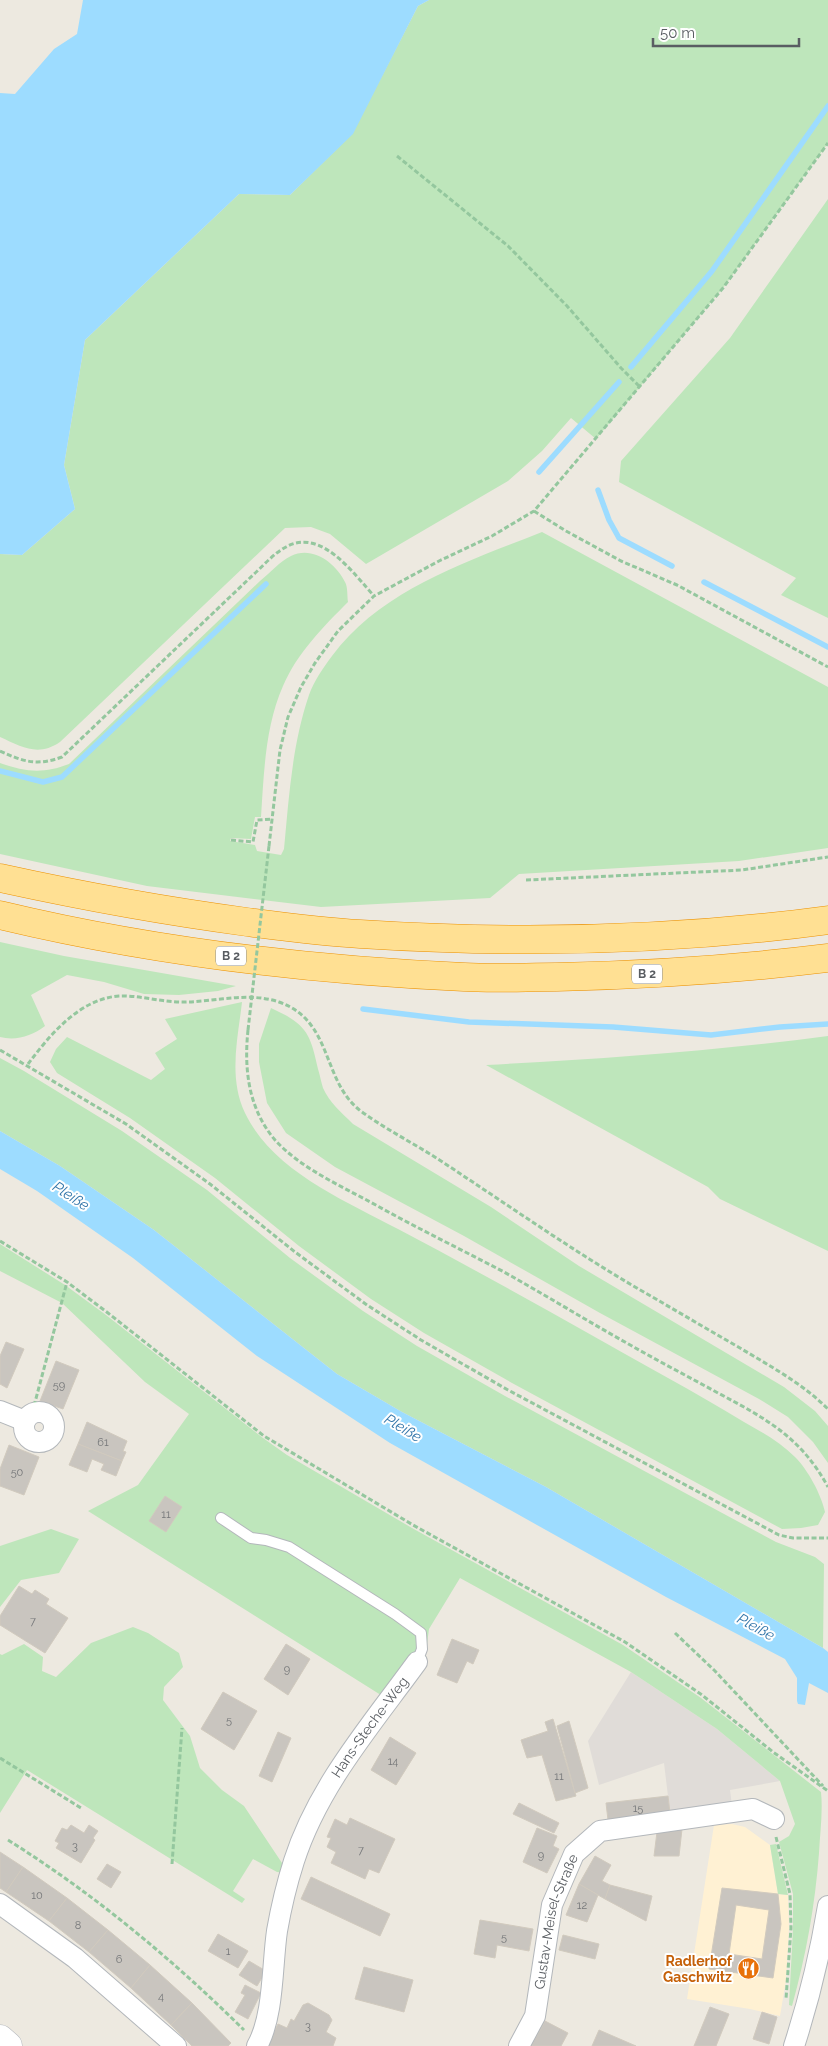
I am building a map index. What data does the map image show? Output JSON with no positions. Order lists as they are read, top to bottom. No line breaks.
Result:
{"streets":{"highway":["B 2"],"street":["Hans-Steche-Weg","Gustav-Meisel-Straße"]},"water":["Pleiße"],"places":{"restaurant":["Radlerhof Gaschwitz"]},"house_numbers":["59","61","50","11","7","9","5","14","11","15","3","7","9","10","12","8","5","1","6","4","3"],"scale_bar":"50 m"}
